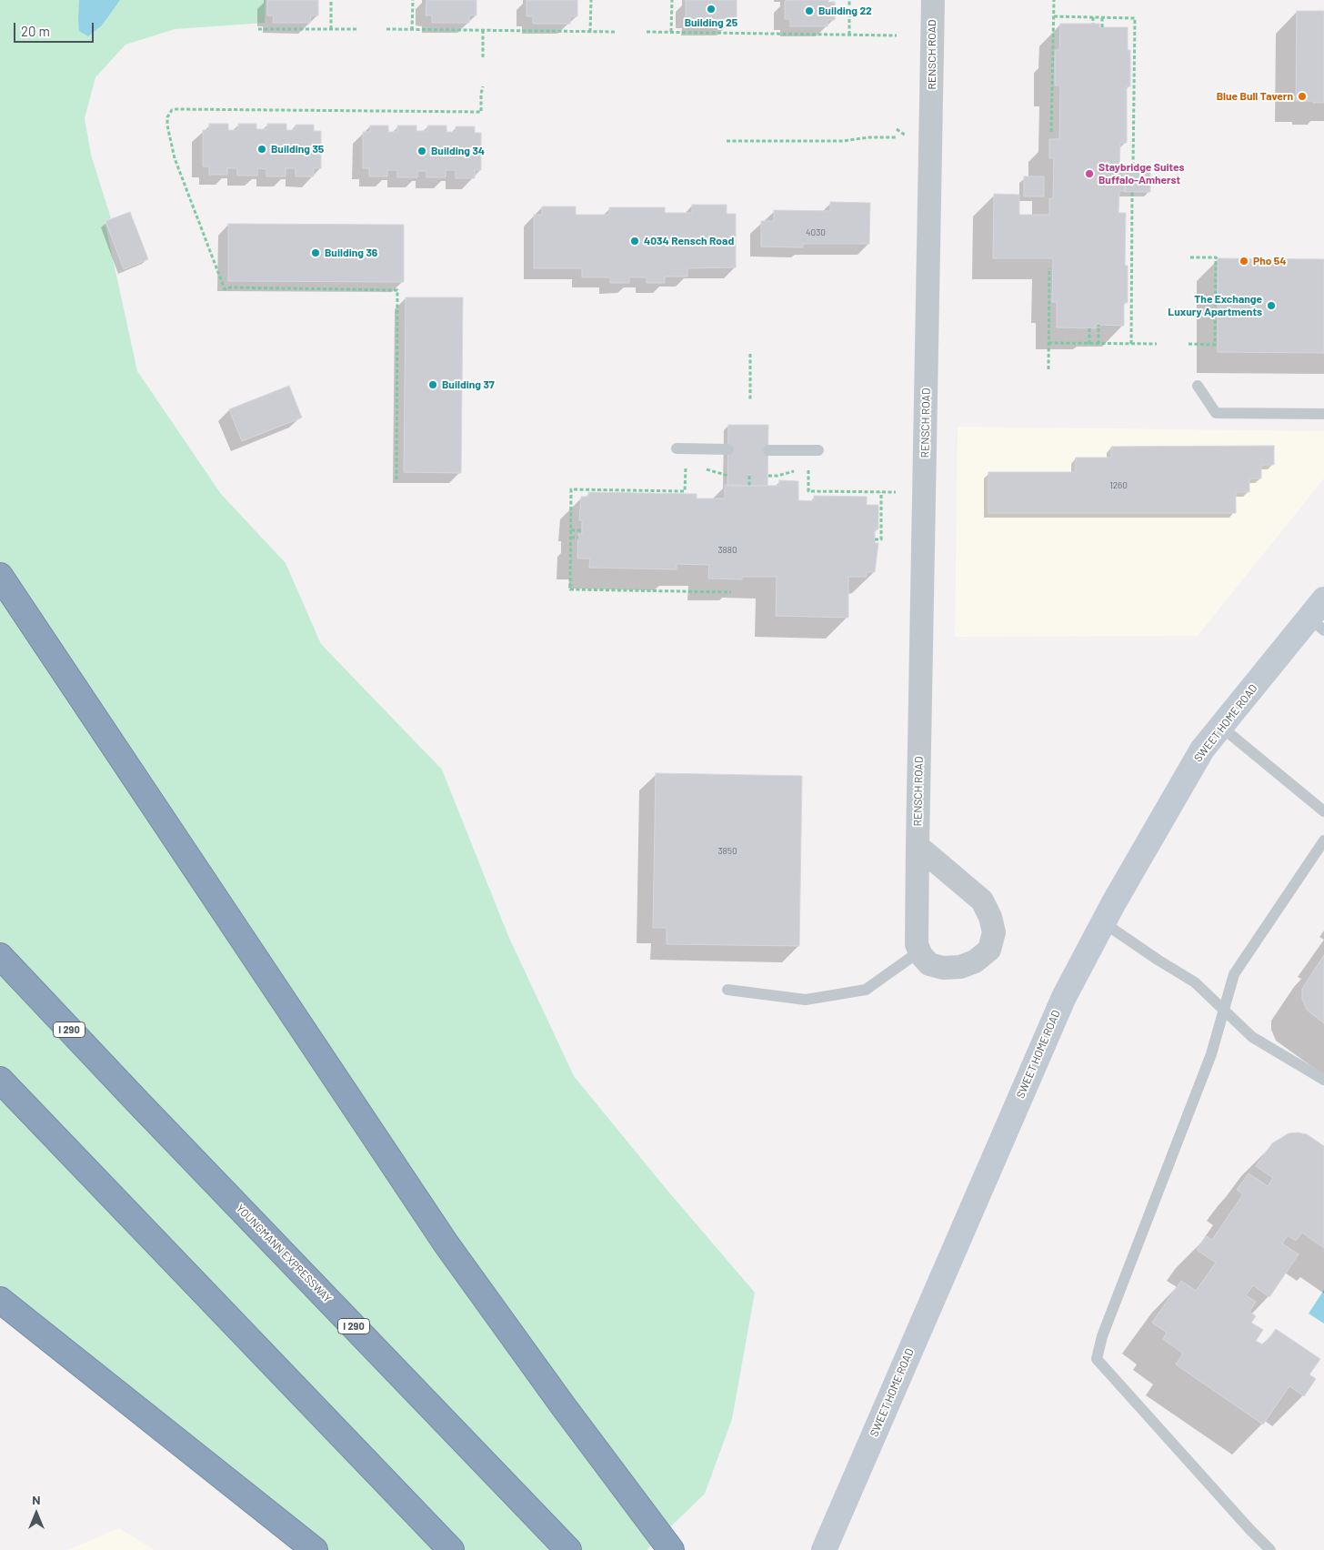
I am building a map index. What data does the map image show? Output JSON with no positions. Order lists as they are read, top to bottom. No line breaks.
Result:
{"streets":{"highway":["I 290","YOUNGMANN EXPRESSWAY"],"main road":["SWEET HOME ROAD"],"street":["RENSCH ROAD"]},"places":["Building 25","Building 22","Blue Bull Tavern","Building 35","Building 34","Staybridge Suites Buffalo-Amherst","4034 Rensch Road","Building 36","Pho 54","The Exchange Luxury Apartments","Building 37"],"house_numbers":["4030","1260","3880","3850"],"scale_bar":"20 m","north":"top"}
